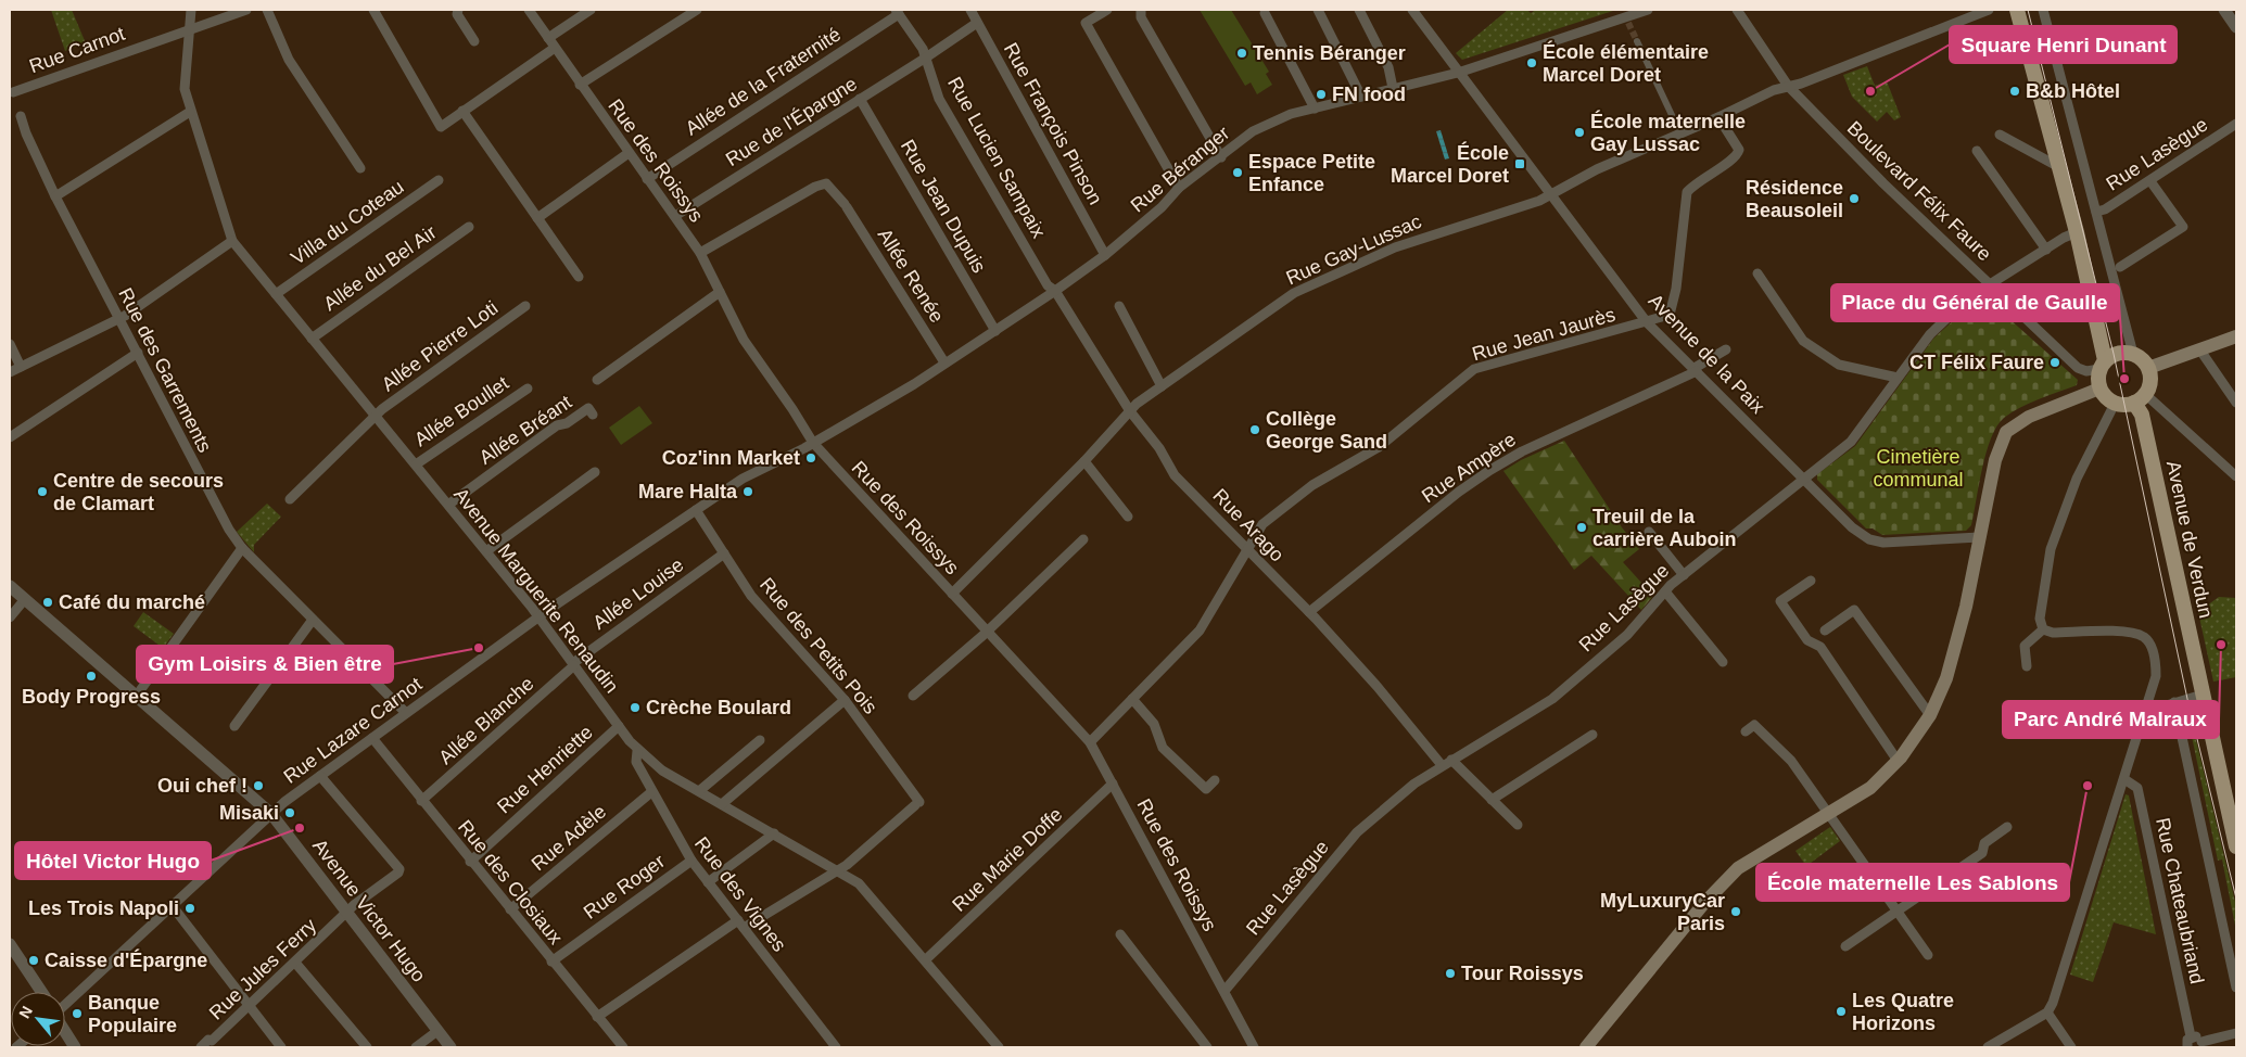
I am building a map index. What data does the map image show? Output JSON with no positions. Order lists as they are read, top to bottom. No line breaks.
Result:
{"streets":{"main road":["Avenue de Verdun"],"street":["Rue Carnot","Allée de la Fraternité","Rue de l'Épargne","Rue François Pinson","Rue Lasègue","Rue Lucien Sampaix","Rue des Roissys","Rue Béranger","Boulevard Félix Faure","Rue Jean Dupuis","Villa du Coteau","Rue Gay-Lussac","Allée du Bel Air","Allée Renée","Rue Jean Jaurès","Allée Pierre Loti","Avenue de la Paix","Rue des Garrements","Allée Boullet","Allée Bréant","Rue Ampère","Rue Arago","Avenue Marguerite Renaudin","Allée Louise","Rue des Petits Pois","Allée Blanche","Rue Lazare Carnot","Rue Henriette","Rue Adèle","Rue Marie Doffe","Rue des Closiaux","Rue Roger","Rue des Vignes","Rue Chateaubriand","Avenue Victor Hugo","Rue Jules Ferry"]},"crossings":[["Rue Carnot","Avenue Marguerite Renaudin"],["Allée de la Fraternité","Rue Lucien Sampaix"],["Allée de la Fraternité","Rue des Roissys"],["Rue de l'Épargne","Rue François Pinson"],["Rue de l'Épargne","Rue Lucien Sampaix"],["Rue de l'Épargne","Rue des Roissys"],["Rue de l'Épargne","Rue Jean Dupuis"],["Rue François Pinson","Rue Béranger"],["Rue Lasègue","Rue des Roissys"],["Rue Lasègue","Boulevard Félix Faure"],["Rue Lasègue","Avenue de la Paix"],["Rue Lasègue","Rue Arago"],["Rue Lucien Sampaix","Rue Béranger"],["Rue Lucien Sampaix","Rue Arago"],["Rue des Roissys","Rue Béranger"],["Rue des Roissys","Rue Gay-Lussac"],["Rue des Roissys","Allée Renée"],["Rue des Roissys","Rue Jean Jaurès"],["Rue des Roissys","Rue Lazare Carnot"],["Rue des Roissys","Rue Marie Doffe"],["Rue Béranger","Rue Jean Dupuis"],["Rue Béranger","Allée Renée"],["Rue Béranger","Avenue de la Paix"],["Rue Béranger","Rue Arago"],["Rue Béranger","Rue Lazare Carnot"],["Boulevard Félix Faure","Rue Gay-Lussac"],["Boulevard Félix Faure","Avenue de Verdun"],["Villa du Coteau","Avenue Marguerite Renaudin"],["Rue Gay-Lussac","Rue Jean Jaurès"],["Rue Gay-Lussac","Avenue de la Paix"],["Rue Gay-Lussac","Rue Arago"],["Allée du Bel Air","Avenue Marguerite Renaudin"],["Rue Jean Jaurès","Avenue de la Paix"],["Rue Jean Jaurès","Rue Arago"],["Allée Pierre Loti","Avenue Marguerite Renaudin"],["Avenue de la Paix","Rue Ampère"],["Rue des Garrements","Rue Lazare Carnot"],["Allée Boullet","Avenue Marguerite Renaudin"],["Allée Bréant","Avenue Marguerite Renaudin"],["Rue Ampère","Rue Arago"],["Avenue Marguerite Renaudin","Allée Louise"],["Avenue Marguerite Renaudin","Rue des Petits Pois"],["Avenue Marguerite Renaudin","Allée Blanche"],["Avenue Marguerite Renaudin","Rue Lazare Carnot"],["Avenue Marguerite Renaudin","Rue Henriette"],["Avenue Marguerite Renaudin","Rue Marie Doffe"],["Avenue Marguerite Renaudin","Rue des Vignes"],["Allée Louise","Rue des Petits Pois"],["Allée Louise","Allée Blanche"],["Rue des Petits Pois","Rue Lazare Carnot"],["Allée Blanche","Rue des Closiaux"],["Rue Lazare Carnot","Rue des Closiaux"],["Rue Lazare Carnot","Avenue Victor Hugo"],["Rue Lazare Carnot","Rue Jules Ferry"],["Rue Henriette","Rue des Closiaux"],["Rue Adèle","Rue des Closiaux"],["Rue Adèle","Rue des Vignes"],["Rue des Closiaux","Rue Roger"],["Rue Roger","Rue des Vignes"],["Avenue Victor Hugo","Rue Jules Ferry"]],"parks":["Cimetière communal"],"places":{"other":["Tennis Béranger","École élémentaire Marcel Doret","Square Henri Dunant","B&b Hôtel","FN food","École maternelle Gay Lussac","Espace Petite Enfance","Résidence Beausoleil","CT Félix Faure","Place du Général de Gaulle","Collège George Sand","Coz'inn Market","Centre de secours de Clamart","Mare Halta","Treuil de la carrière Auboin","Café du marché","Parc André Malraux","Gym Loisirs & Bien être","Body Progress","Crèche Boulard","Oui chef !","École maternelle Les Sablons","Misaki","Hôtel Victor Hugo","Les Trois Napoli","MyLuxuryCar Paris","Caisse d'Épargne","Tour Roissys","Les Quatre Horizons","Banque Populaire"],"transit":["École Marcel Doret"]},"north":"top left"}
